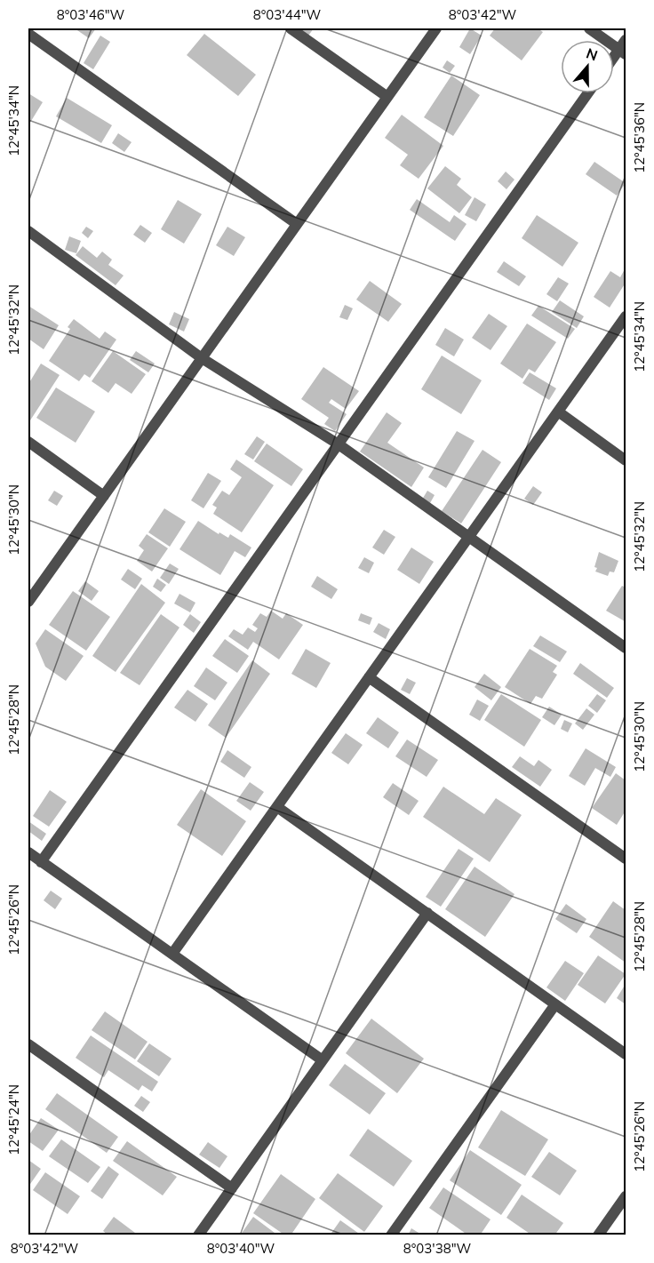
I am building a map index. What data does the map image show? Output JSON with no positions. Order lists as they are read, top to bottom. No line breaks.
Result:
{"north":"top","coordinates":["8°03'46\"W","8°03'44\"W","8°03'42\"W","12°45'34\"N","12°45'36\"N","12°45'32\"N","12°45'30\"N","12°45'28\"N","12°45'26\"N","12°45'24\"N","8°03'40\"W","8°03'38\"W"]}
